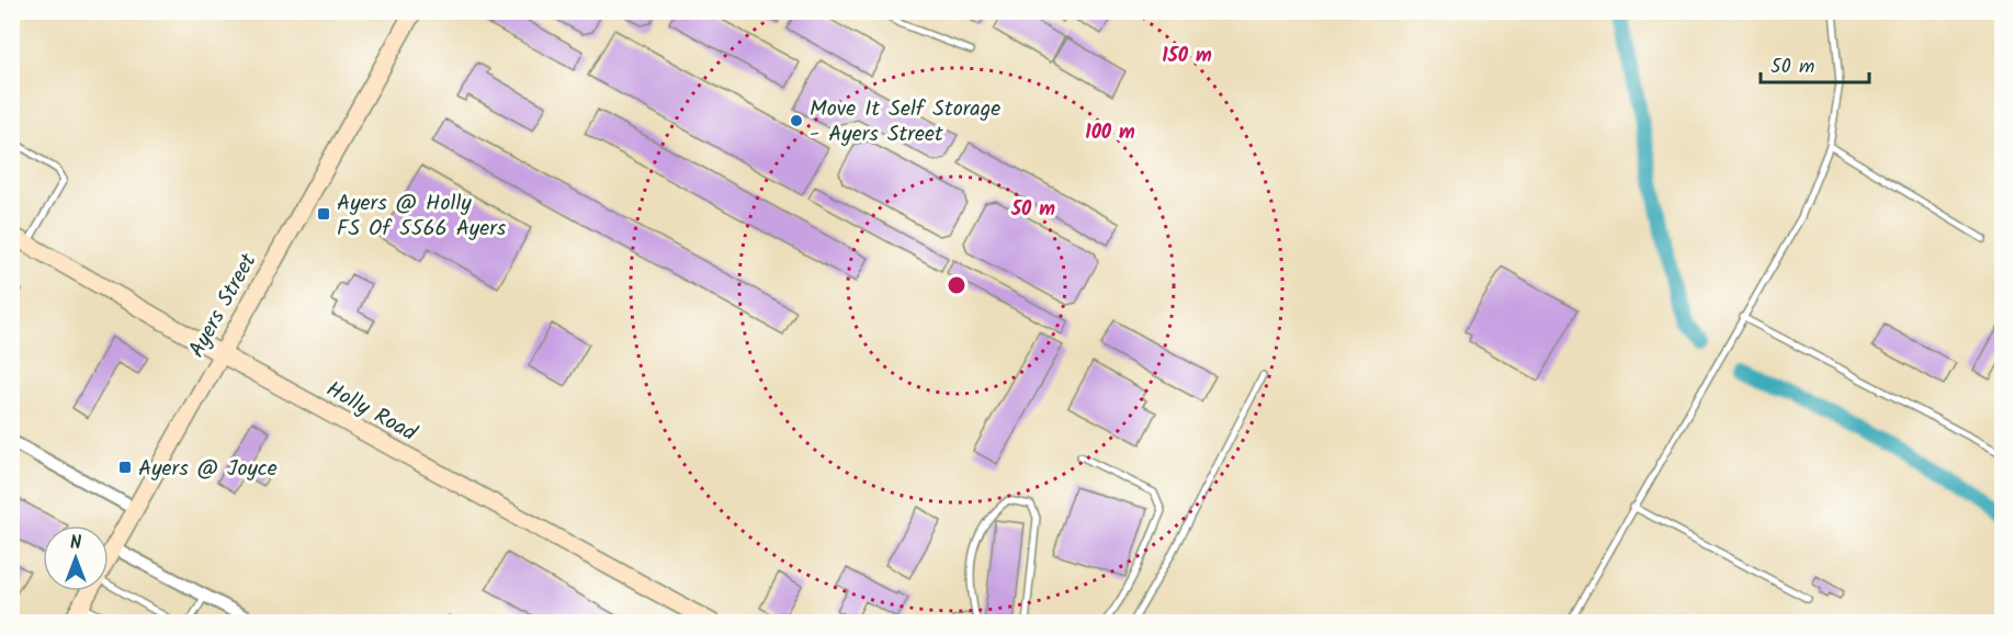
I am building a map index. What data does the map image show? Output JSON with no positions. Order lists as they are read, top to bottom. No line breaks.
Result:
{"streets":{"main road":["Ayers Street","Holly Road"]},"crossings":[["Ayers Street","Holly Road"]],"places":{"other":["Move It Self Storage - Ayers Street"],"transit":["Ayers @ Holly FS Of 5566 Ayers","Ayers @ Joyce"]},"scale_bar":"50 m","north":"top","rings":["150 m","100 m","50 m"]}
